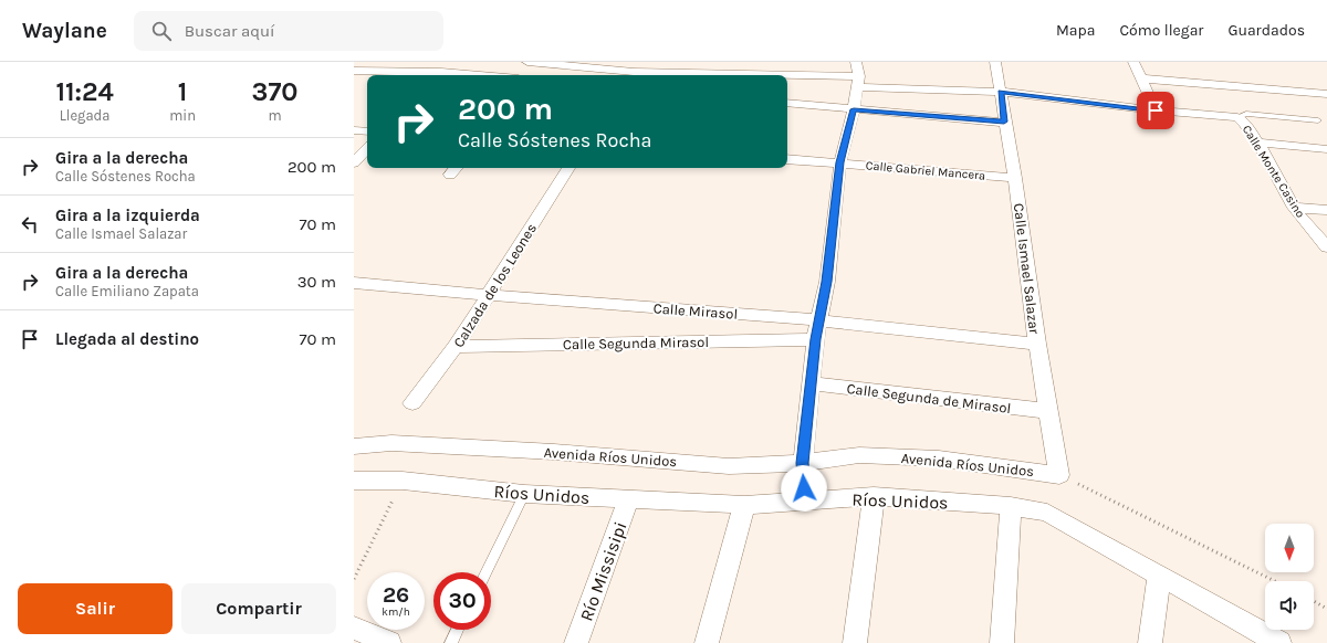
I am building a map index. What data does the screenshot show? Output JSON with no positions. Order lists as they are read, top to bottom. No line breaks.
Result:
{"streets":{"street":["Calle Gabriel Mancera","Calle Monte Casino","Calle Ismael Salazar","Calzada de los Leones","Calle Mirasol","Calle Segunda Mirasol","Calle Segunda de Mirasol","Avenida Ríos Unidos","Ríos Unidos","Río Missisipi"]},"crossings":[["Calle Gabriel Mancera","Calle Ismael Salazar"],["Calle Ismael Salazar","Calle Mirasol"],["Calle Ismael Salazar","Calle Segunda de Mirasol"],["Calle Ismael Salazar","Avenida Ríos Unidos"],["Calzada de los Leones","Calle Mirasol"],["Calzada de los Leones","Calle Segunda Mirasol"],["Ríos Unidos","Río Missisipi"]],"north":"bottom","page":{"header":"Waylane","search":"Buscar aquí","nav":["Mapa","Cómo llegar","Guardados"],"eta":["11:24","Llegada","1","min","370","m"],"turn":["200 m","Calle Sóstenes Rocha"],"list":[{"name":"Gira a la derecha","note":"Calle Sóstenes Rocha","value":"200 m"},{"name":"Gira a la izquierda","note":"Calle Ismael Salazar","value":"70 m"},{"name":"Gira a la derecha","note":"Calle Emiliano Zapata","value":"30 m"},{"name":"Llegada al destino","value":"70 m"}],"speed":"26 km/h","limit":"30","buttons":["Salir","Compartir"]}}
